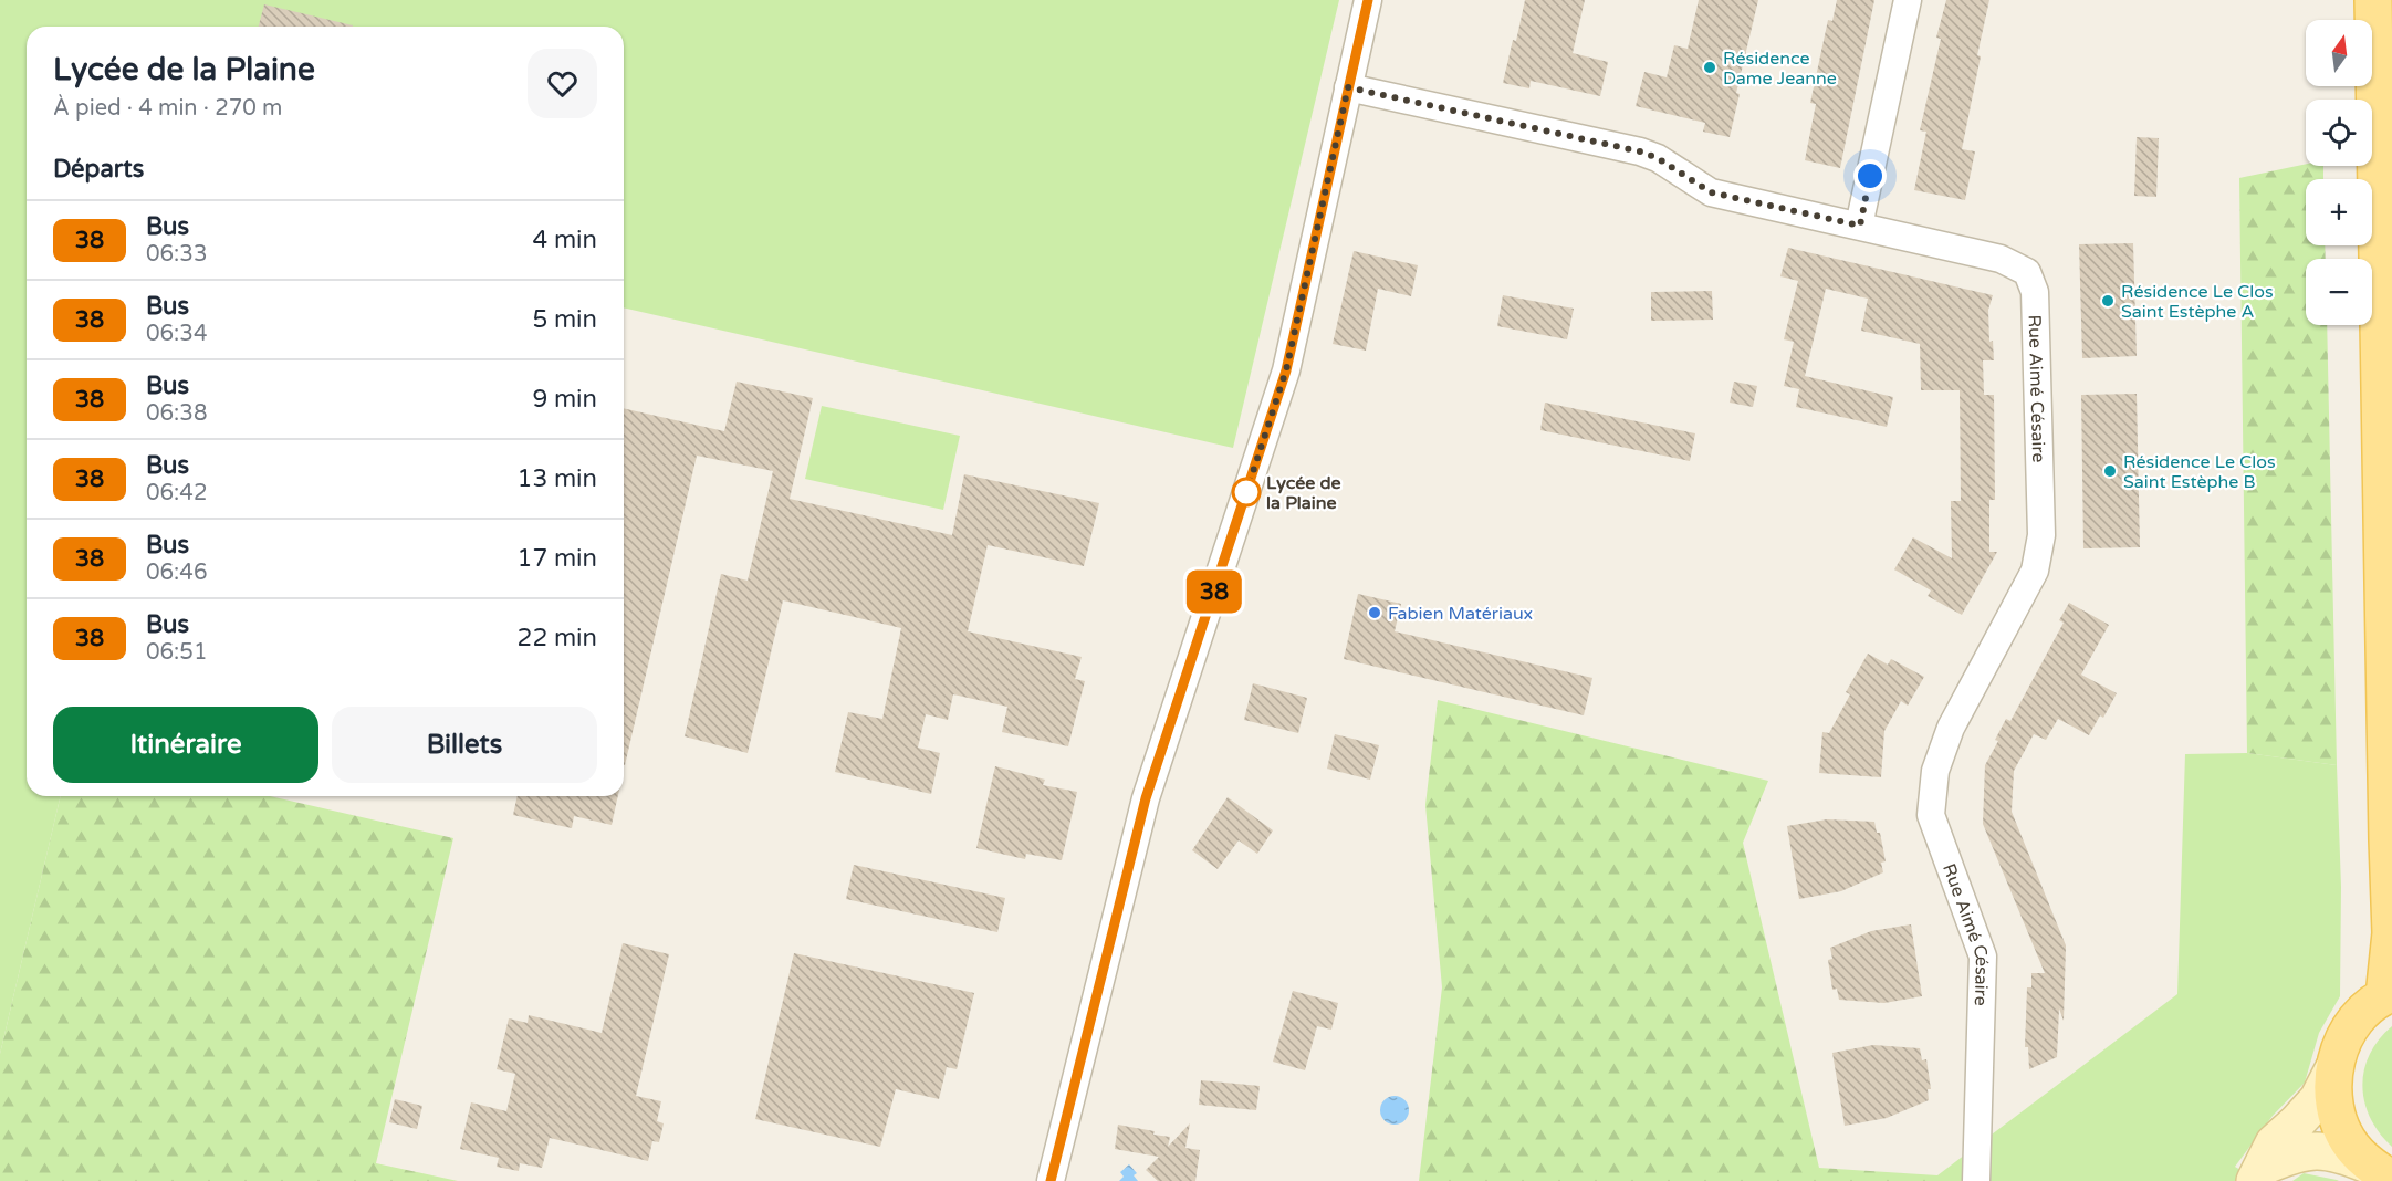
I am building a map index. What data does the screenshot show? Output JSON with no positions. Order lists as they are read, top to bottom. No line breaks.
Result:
{"streets":{"street":["Rue Aimé Césaire"]},"places":["Résidence Dame Jeanne","Résidence Le Clos Saint Estèphe A","Résidence Le Clos Saint Estèphe B","Lycée de la Plaine","Fabien Matériaux"],"lines":["bus line 38"],"north":"top","page":{"on_map":"38","map_buttons":["+","−"],"heading":[["Lycée de la Plaine","À pied · 4 min · 270 m"],"Départs"],"list":[{"mark":"38","name":"Bus","note":"06:33","value":"4 min"},{"mark":"38","name":"Bus","note":"06:34","value":"5 min"},{"mark":"38","name":"Bus","note":"06:38","value":"9 min"},{"mark":"38","name":"Bus","note":"06:42","value":"13 min"},{"mark":"38","name":"Bus","note":"06:46","value":"17 min"},{"mark":"38","name":"Bus","note":"06:51","value":"22 min"}],"buttons":["Itinéraire","Billets"]}}
